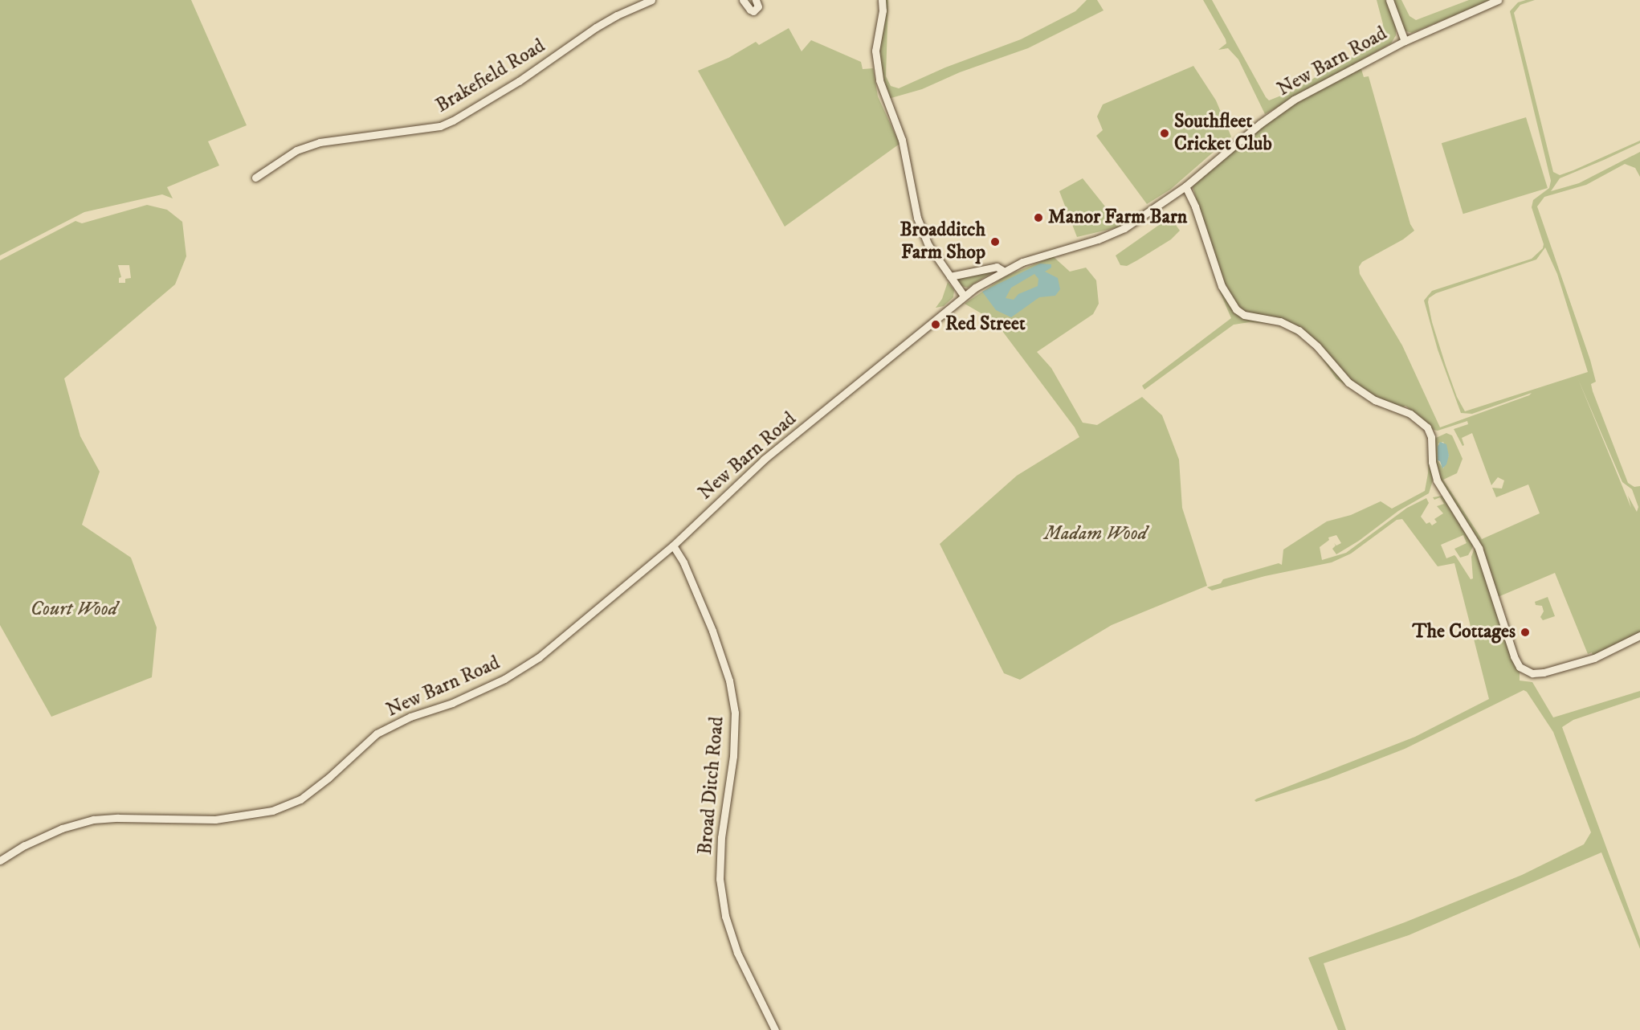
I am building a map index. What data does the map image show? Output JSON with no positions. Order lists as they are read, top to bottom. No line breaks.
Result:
{"streets":{"street":["New Barn Road","Brakefield Road","Broad Ditch Road"]},"crossings":[["New Barn Road","Broad Ditch Road"]],"parks":["Madam Wood","Court Wood"],"places":["Southfleet Cricket Club","Manor Farm Barn","Broadditch Farm Shop","Red Street","The Cottages"]}
